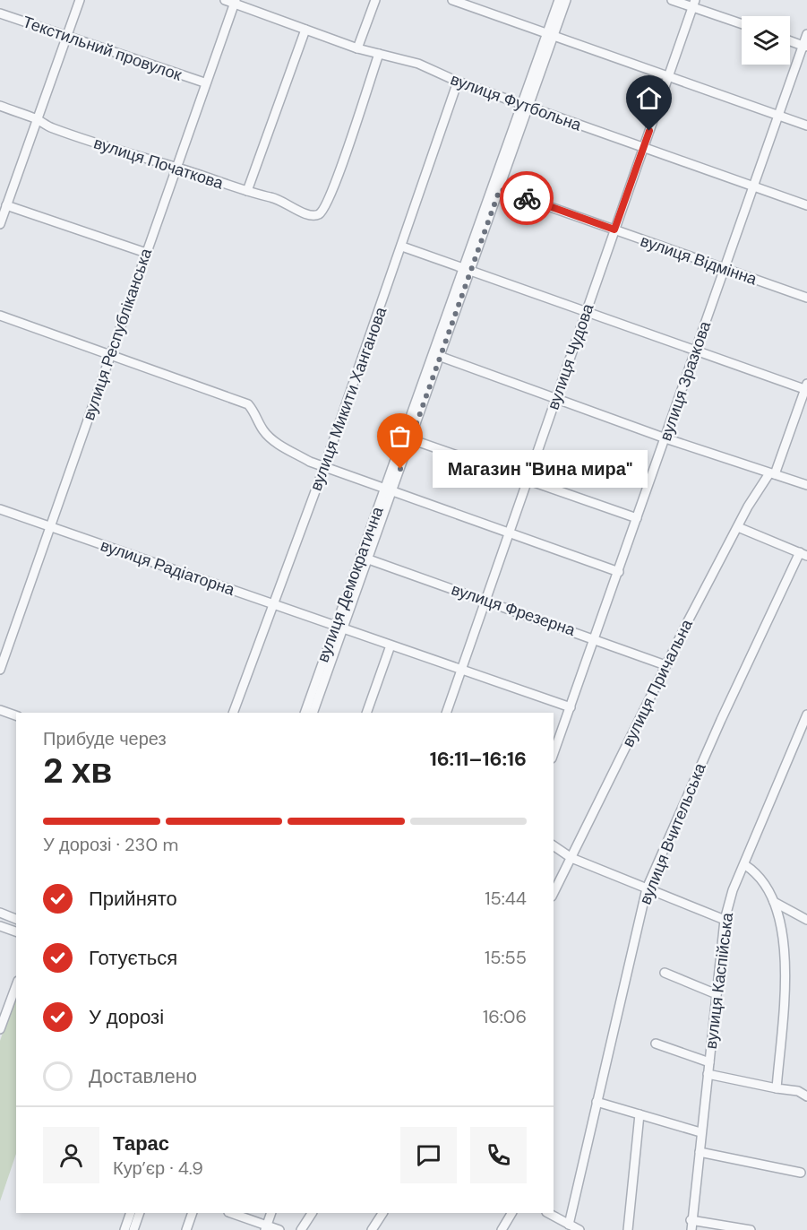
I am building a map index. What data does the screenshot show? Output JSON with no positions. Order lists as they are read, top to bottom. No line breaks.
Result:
{"streets":{"street":["Текстильний провулок","вулиця Футбольна","вулиця Початкова","вулиця Відмінна","вулиця Республіканська","вулиця Чудова","вулиця Зразкова","вулиця Микити Ханганова","вулиця Радіаторна","вулиця Демократична","вулиця Фрезерна","вулиця Причальна","вулиця Вчительська","вулиця Каспійська"]},"crossings":[["Текстильний провулок","вулиця Республіканська"],["вулиця Футбольна","вулиця Початкова"],["вулиця Футбольна","вулиця Республіканська"],["вулиця Футбольна","вулиця Чудова"],["вулиця Футбольна","вулиця Зразкова"],["вулиця Футбольна","вулиця Микити Ханганова"],["вулиця Футбольна","вулиця Демократична"],["вулиця Початкова","вулиця Республіканська"],["вулиця Відмінна","вулиця Чудова"],["вулиця Відмінна","вулиця Зразкова"],["вулиця Відмінна","вулиця Демократична"],["вулиця Республіканська","вулиця Радіаторна"],["вулиця Чудова","вулиця Радіаторна"],["вулиця Чудова","вулиця Фрезерна"],["вулиця Зразкова","вулиця Радіаторна"],["вулиця Зразкова","вулиця Фрезерна"],["вулиця Микити Ханганова","вулиця Радіаторна"],["вулиця Радіаторна","вулиця Демократична"],["вулиця Демократична","вулиця Фрезерна"],["вулиця Фрезерна","вулиця Причальна"]],"places":["Магазин \"Вина мира\""],"page":{"bubble":"Магазин \"Вина мира\"","heading":["2 хв","Прибуде через","16:11–16:16"],"panel":["Тарас","Кур’єр · 4.9"],"bar":"У дорозі · 230 m","list":[["Прийнято","15:44"],["Готується","15:55"],["У дорозі","16:06"],"Доставлено"]}}
